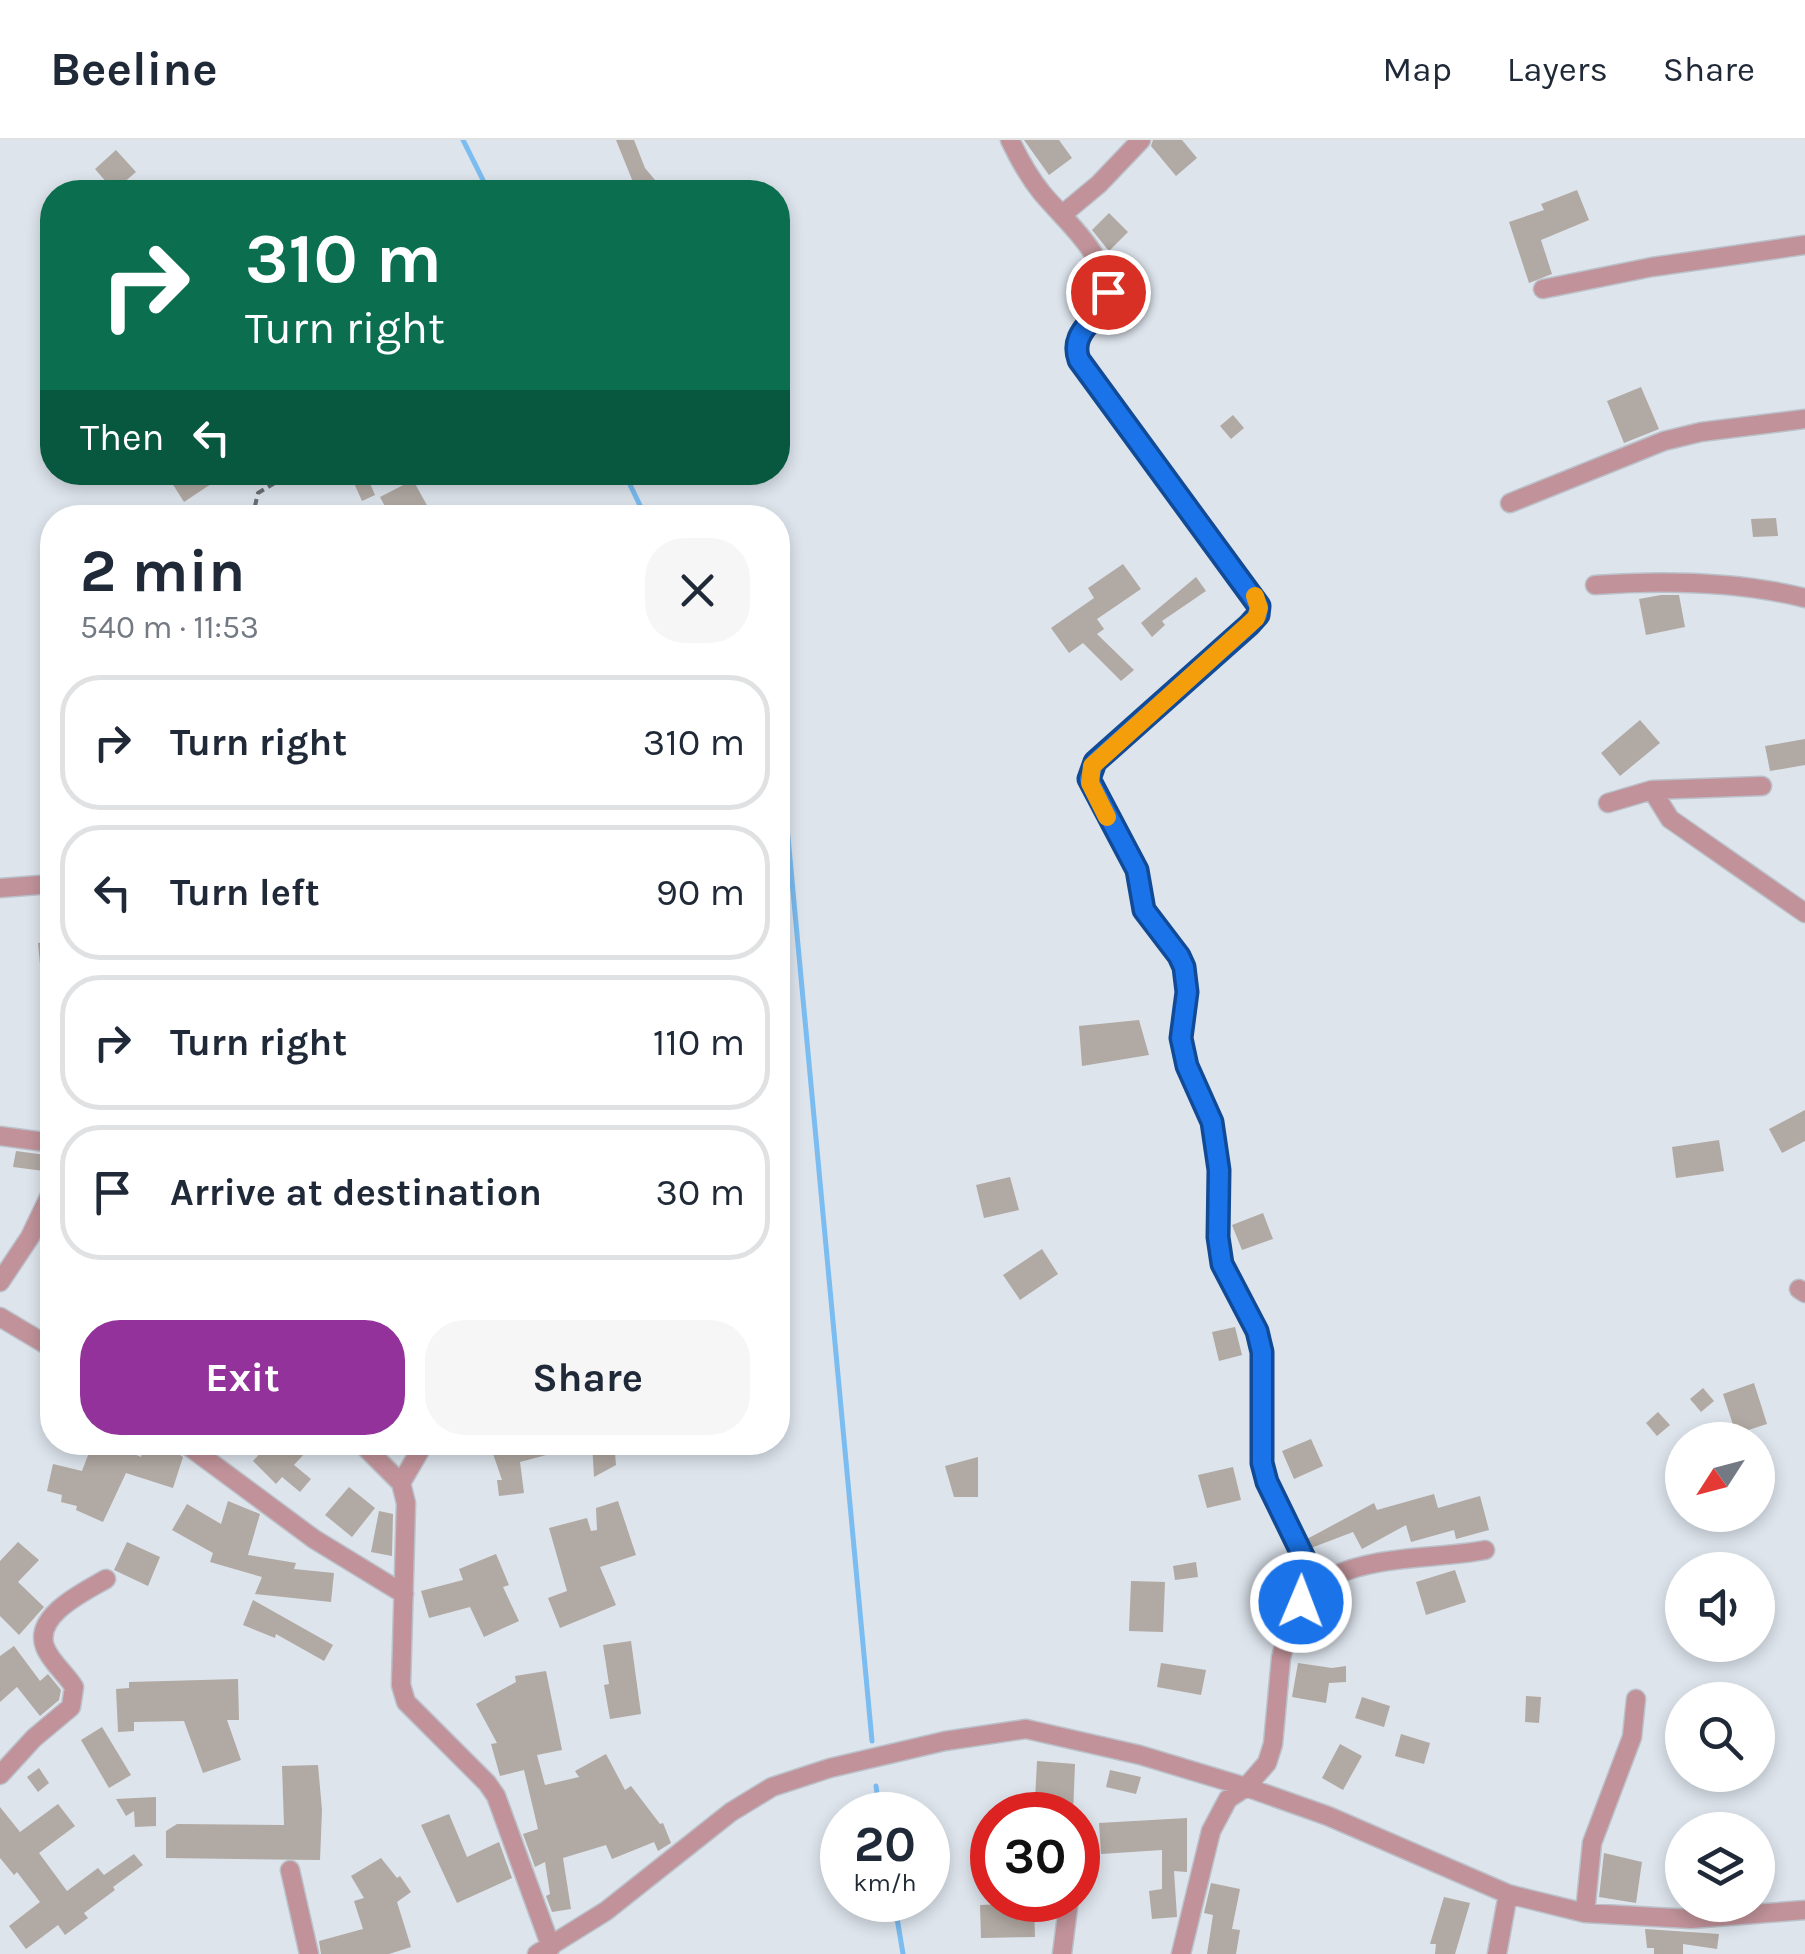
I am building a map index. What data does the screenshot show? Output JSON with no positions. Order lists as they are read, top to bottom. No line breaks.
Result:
{"north":"bottom left","page":{"header":"Beeline","nav":["Map","Layers","Share"],"turn":["310 m","Turn right"],"then":"Then","heading":["2 min","540 m · 11:53"],"list":[{"name":"Turn right","value":"310 m"},{"name":"Turn left","value":"90 m"},{"name":"Turn right","value":"110 m"},{"name":"Arrive at destination","value":"30 m"}],"buttons":["Exit","Share"],"speed":"20 km/h","limit":"30"}}
